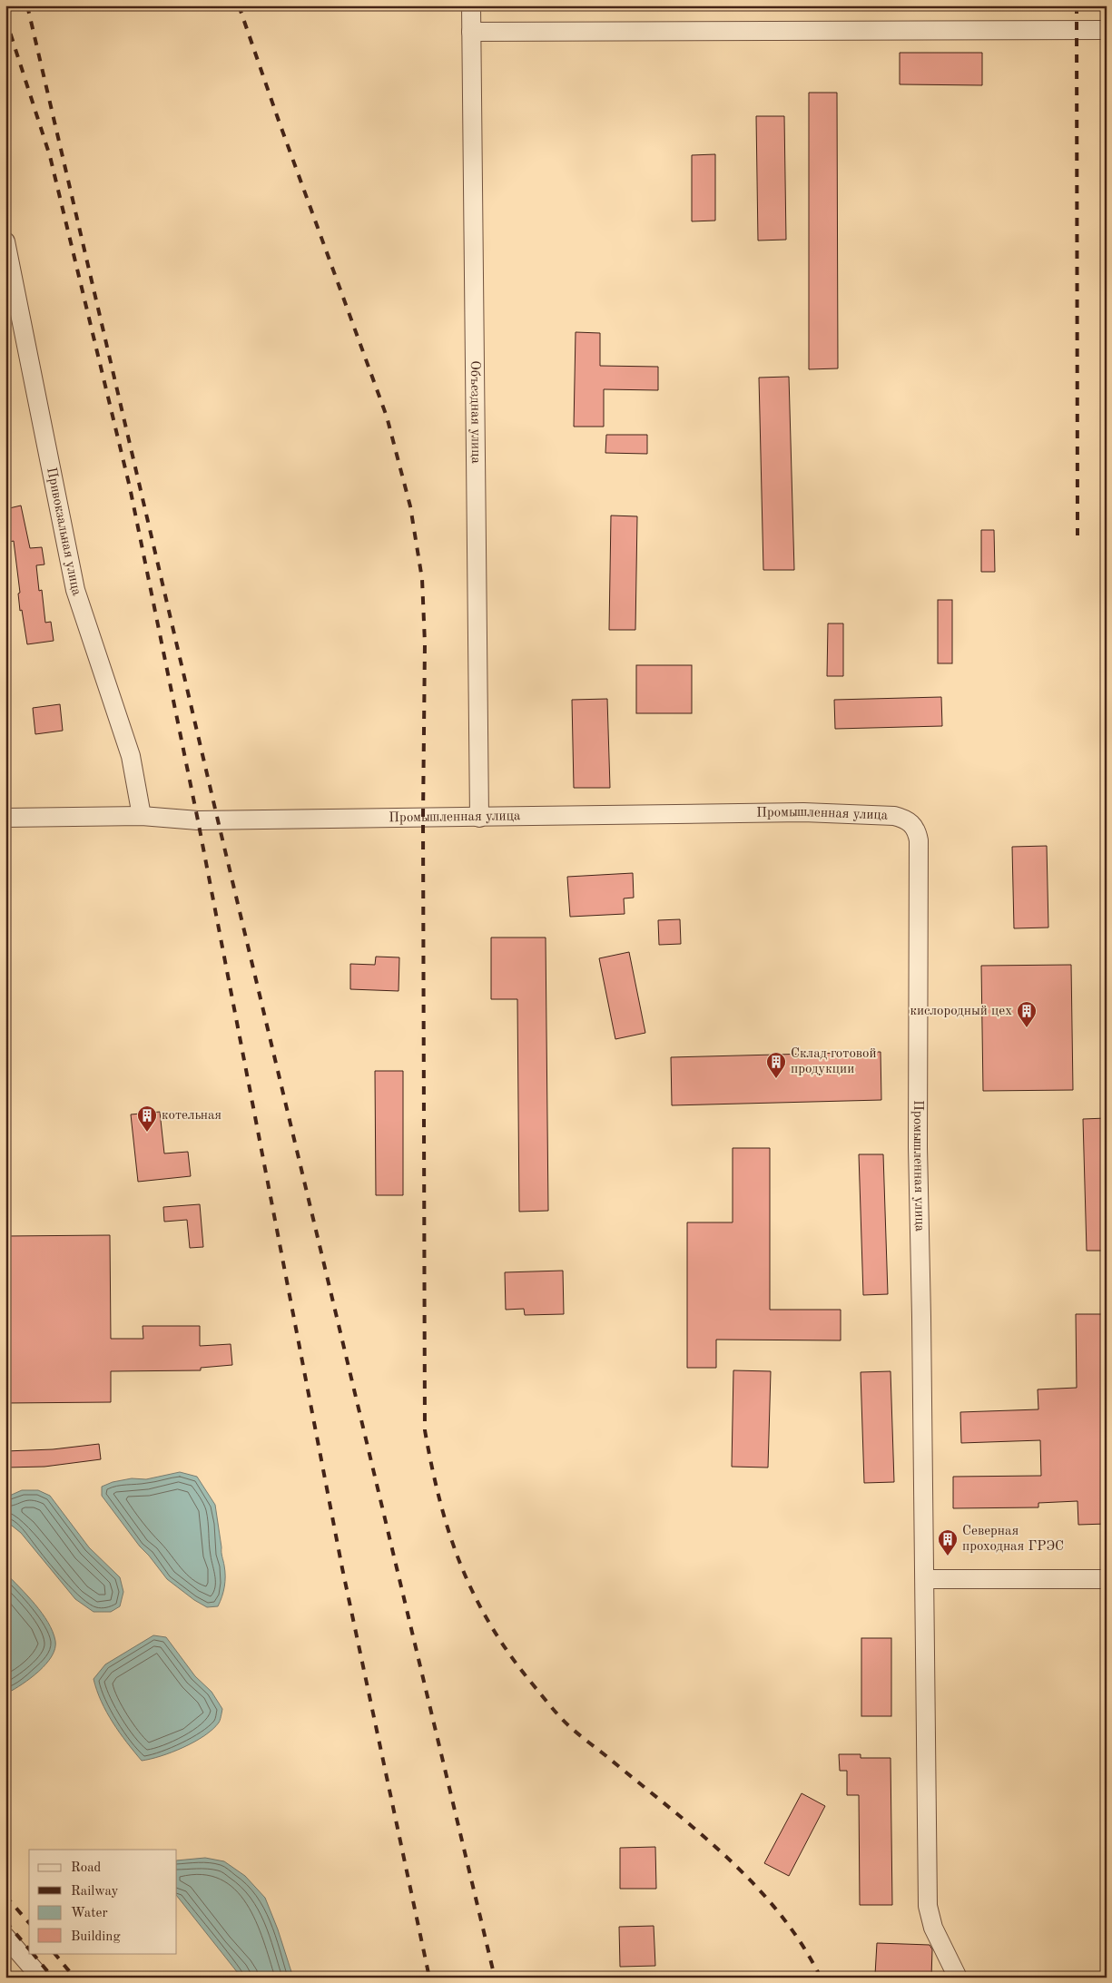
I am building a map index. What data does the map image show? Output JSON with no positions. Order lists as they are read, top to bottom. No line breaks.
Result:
{"streets":{"street":["Объездная улица","Привокзальная улица","Промышленная улица"]},"crossings":[["Объездная улица","Промышленная улица"],["Привокзальная улица","Промышленная улица"]],"places":{"building":["кислородный цех","Склад готовой продукции","котельная","Северная проходная ГРЭС"]},"legend":["Road","Railway","Water","Building"]}
